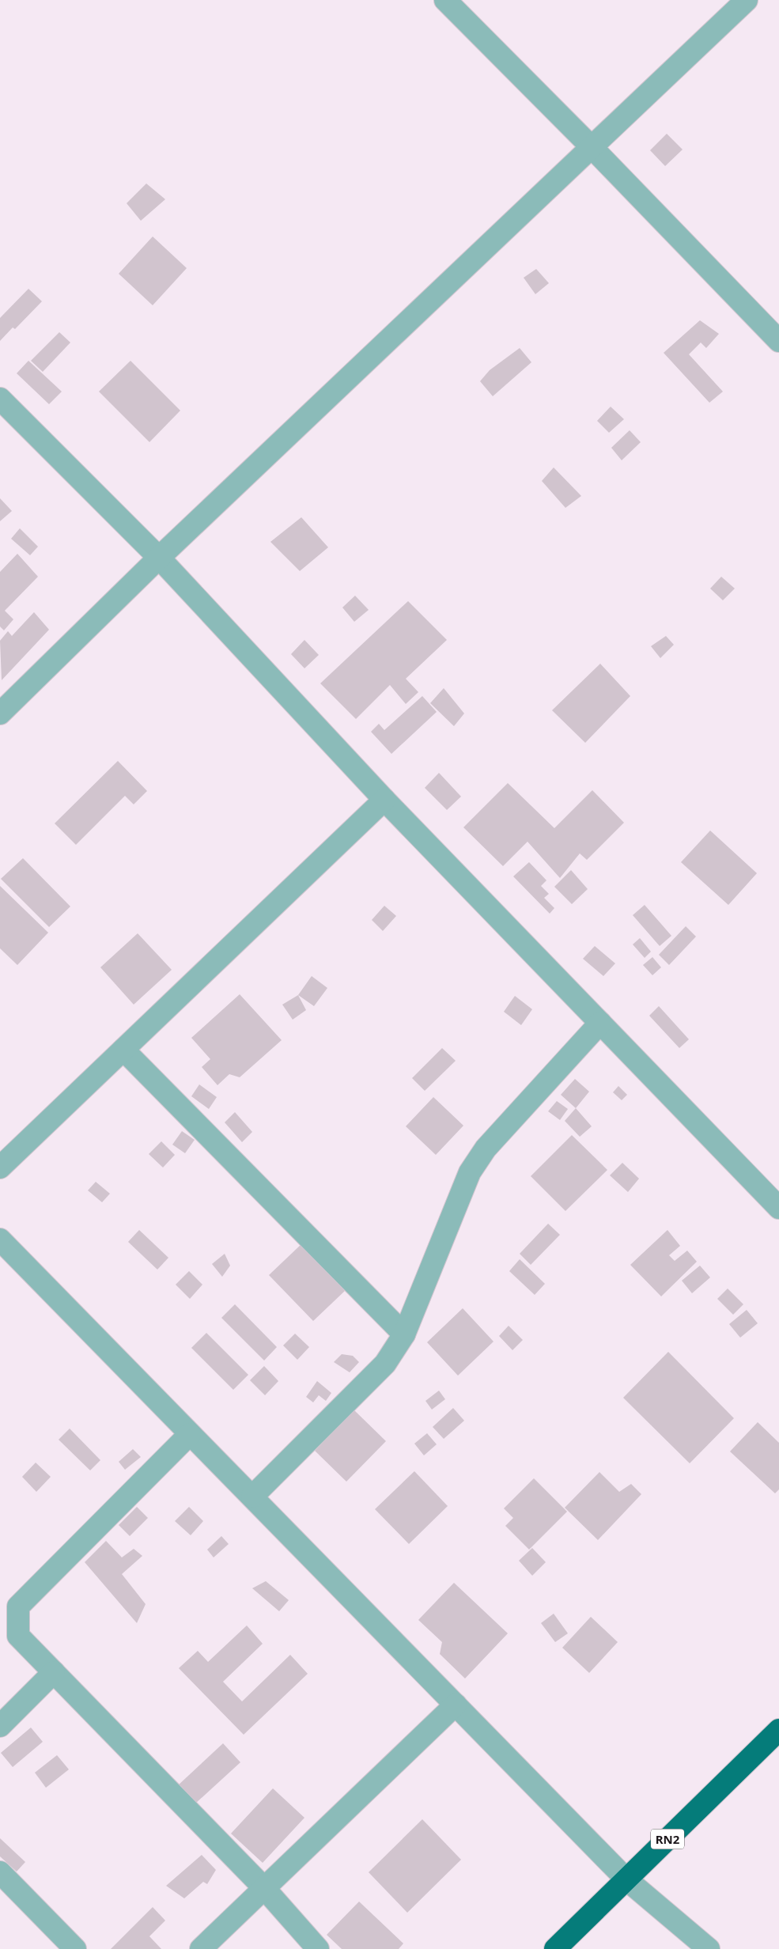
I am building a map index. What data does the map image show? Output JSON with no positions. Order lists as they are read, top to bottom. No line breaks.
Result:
{"streets":{"highway":["RN2"]}}
